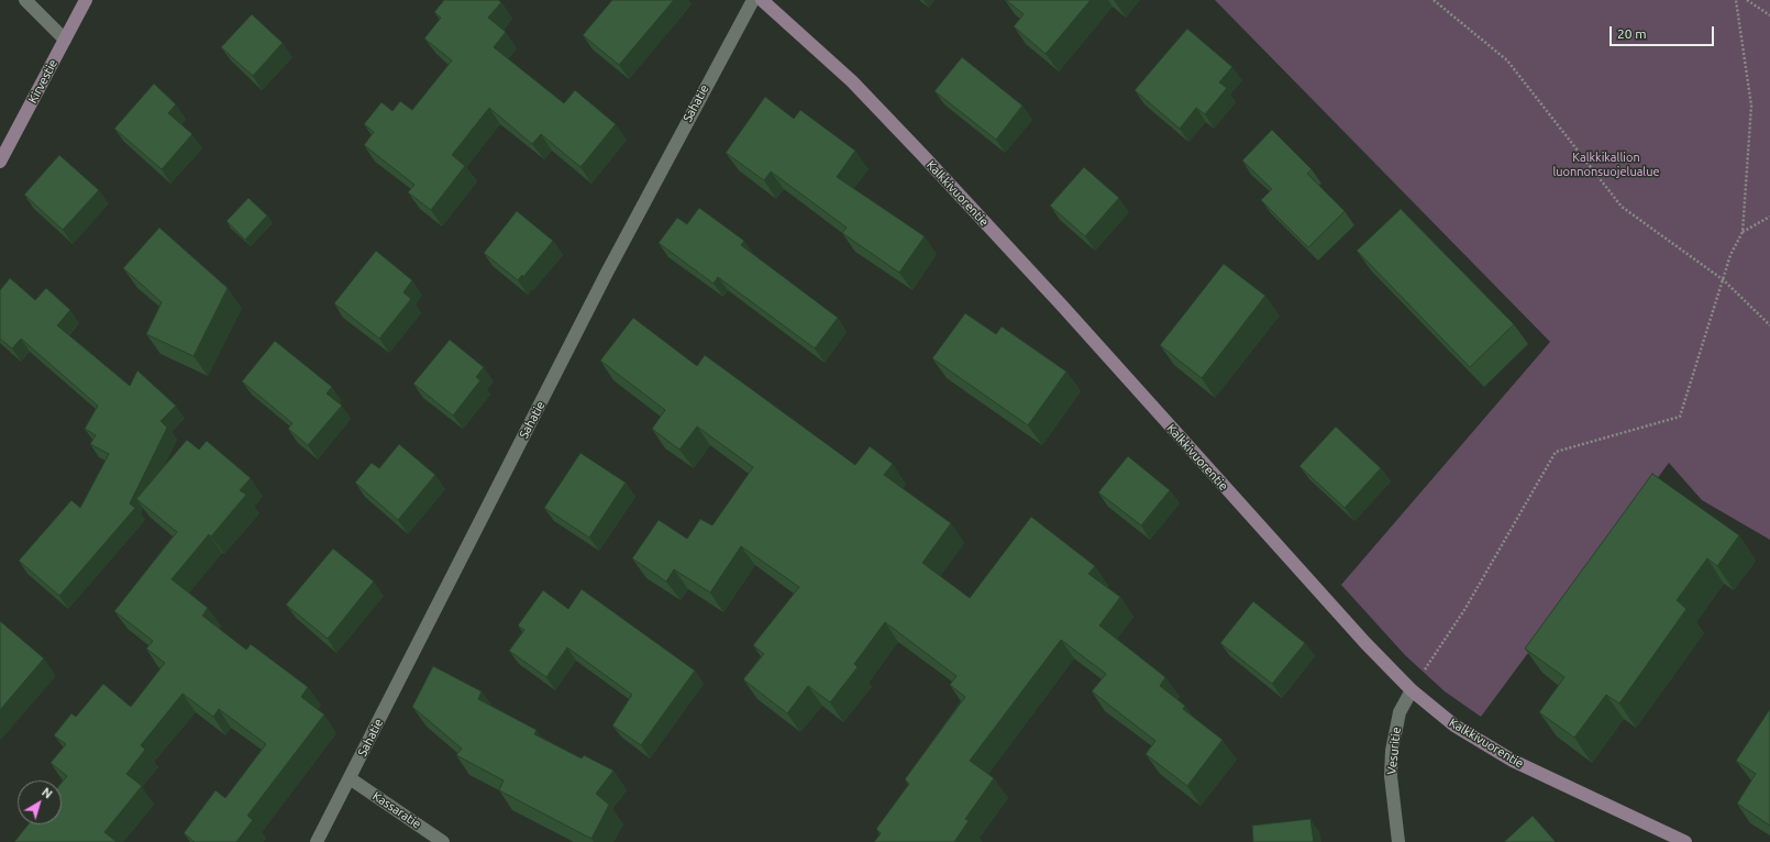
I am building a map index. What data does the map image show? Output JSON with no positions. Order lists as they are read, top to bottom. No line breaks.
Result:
{"streets":{"street":["Kirvestie","Sahatie","Kalkkivuorentie","Vesuritie","Kassaratie"]},"crossings":[["Sahatie","Kassaratie"],["Kalkkivuorentie","Vesuritie"]],"parks":["Kalkkikallion luonnonsuojelualue"],"scale_bar":"20 m","north":"top right"}
